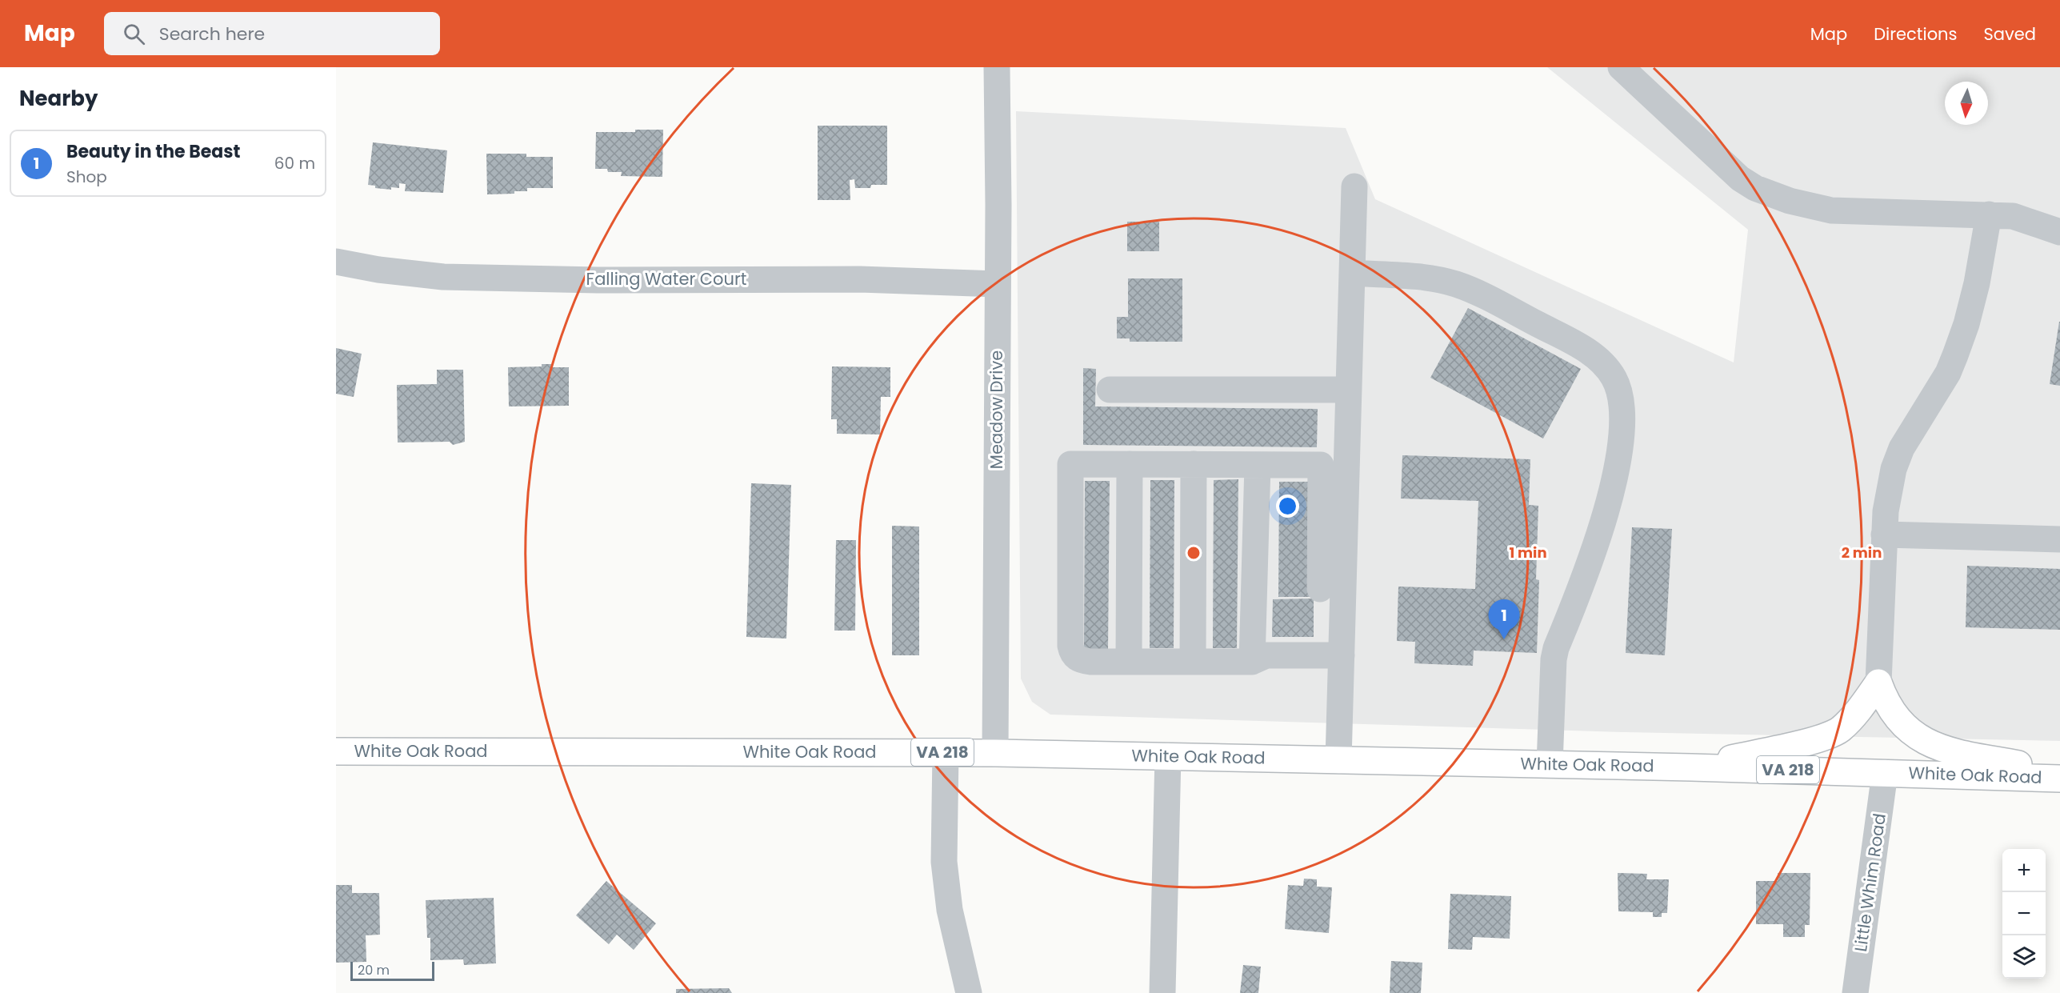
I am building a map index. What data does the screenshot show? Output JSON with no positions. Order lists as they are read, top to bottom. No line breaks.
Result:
{"streets":{"main road":["White Oak Road","VA 218"],"street":["Falling Water Court","Meadow Drive","Little Whim Road"]},"crossings":[["Falling Water Court","Meadow Drive"],["Meadow Drive","White Oak Road"],["White Oak Road","Little Whim Road"]],"scale_bar":"20 m","north":"bottom","page":{"header":"Map","search":"Search here","nav":["Map","Directions","Saved"],"heading":"Nearby","list":[{"mark":"1","name":"Beauty in the Beast","note":"Shop","value":"60 m"}],"pins":"1","map_buttons":["+","−"],"scale":"20 m"},"rings":["1 min","2 min"]}
